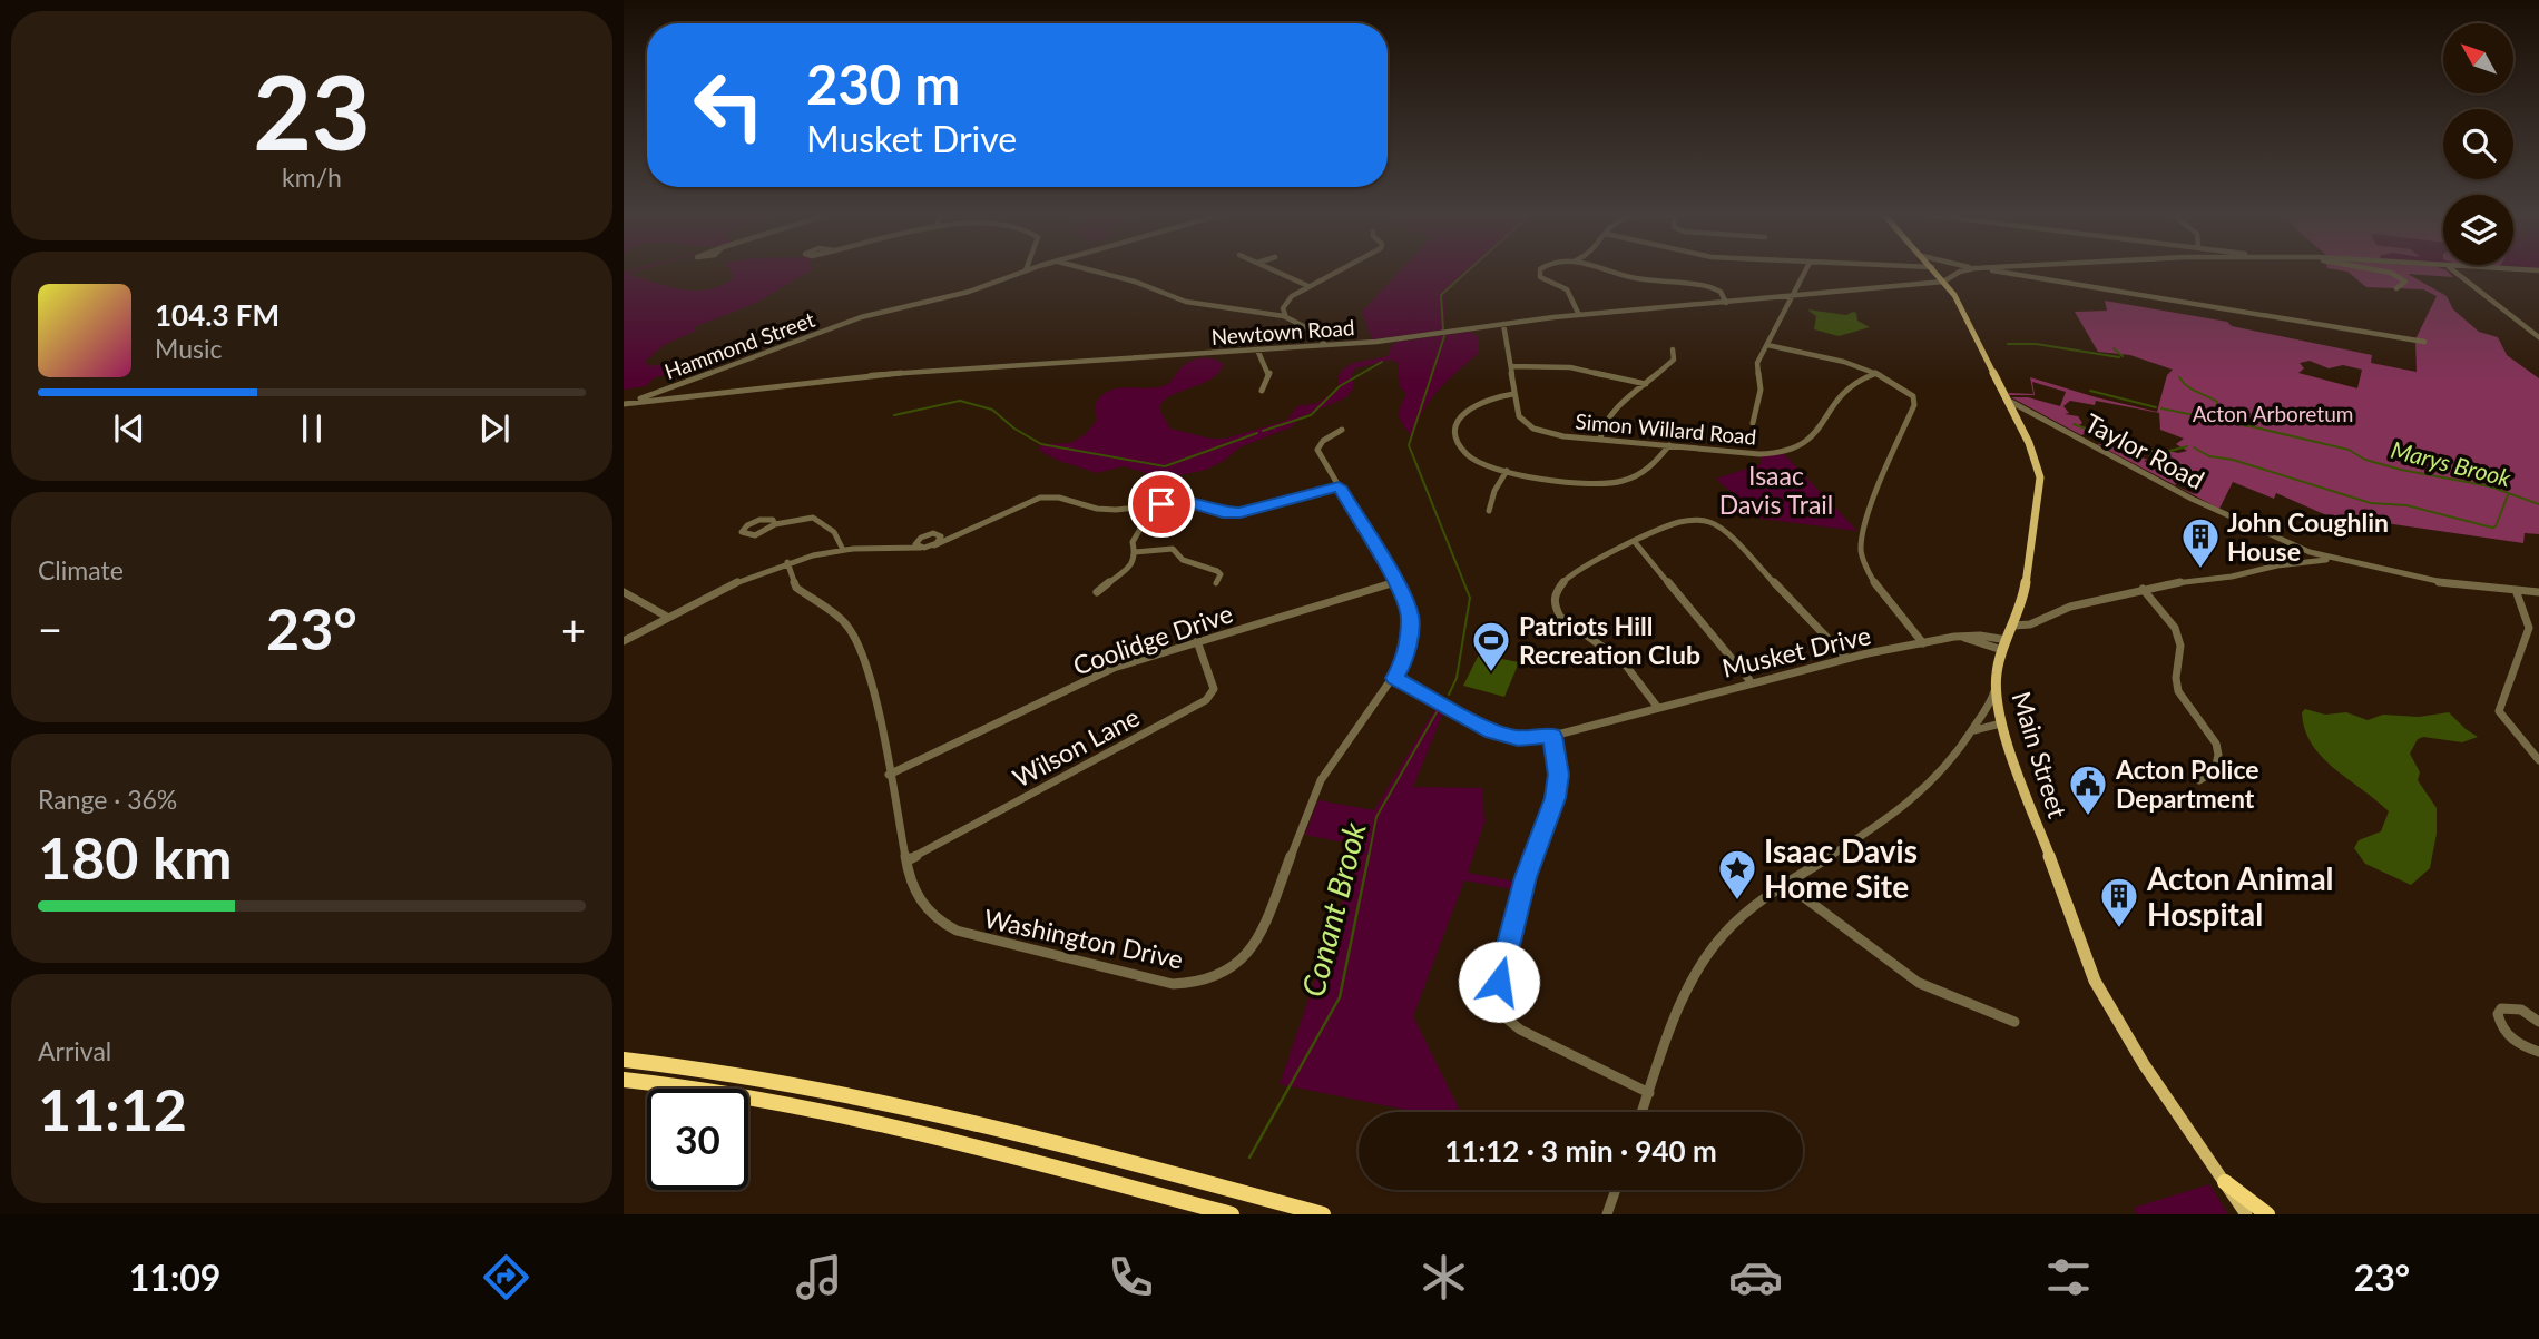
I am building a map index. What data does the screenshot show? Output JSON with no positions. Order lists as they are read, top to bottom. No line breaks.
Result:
{"streets":{"main road":["Main Street"],"street":["Newtown Road","Hammond Street","Simon Willard Road","Taylor Road","Coolidge Drive","Musket Drive","Wilson Lane","Washington Drive"]},"crossings":[["Newtown Road","Hammond Street"],["Newtown Road","Simon Willard Road"],["Newtown Road","Main Street"],["Taylor Road","Main Street"],["Coolidge Drive","Wilson Lane"],["Coolidge Drive","Washington Drive"],["Musket Drive","Main Street"],["Musket Drive","Washington Drive"],["Wilson Lane","Washington Drive"]],"water":["Marys Brook","Conant Brook"],"parks":["Acton Arboretum","Isaac Davis Trail"],"places":{"building":["John Coughlin House","Acton Animal Hospital"],"sports":["Patriots Hill Recreation Club"],"public building":["Acton Police Department"],"place":["Isaac Davis Home Site"]},"north":"top left","page":{"tile":[["23","km/h"],"Climate",["Range · 36%","180 km"],["Arrival","11:12"]],"turn":["230 m","Musket Drive"],"song":["104.3 FM","Music"],"heat":["−","23°","+"],"limit":"30","trip":"11:12 · 3 min · 940 m","tabs":["11:09","23°"]}}
